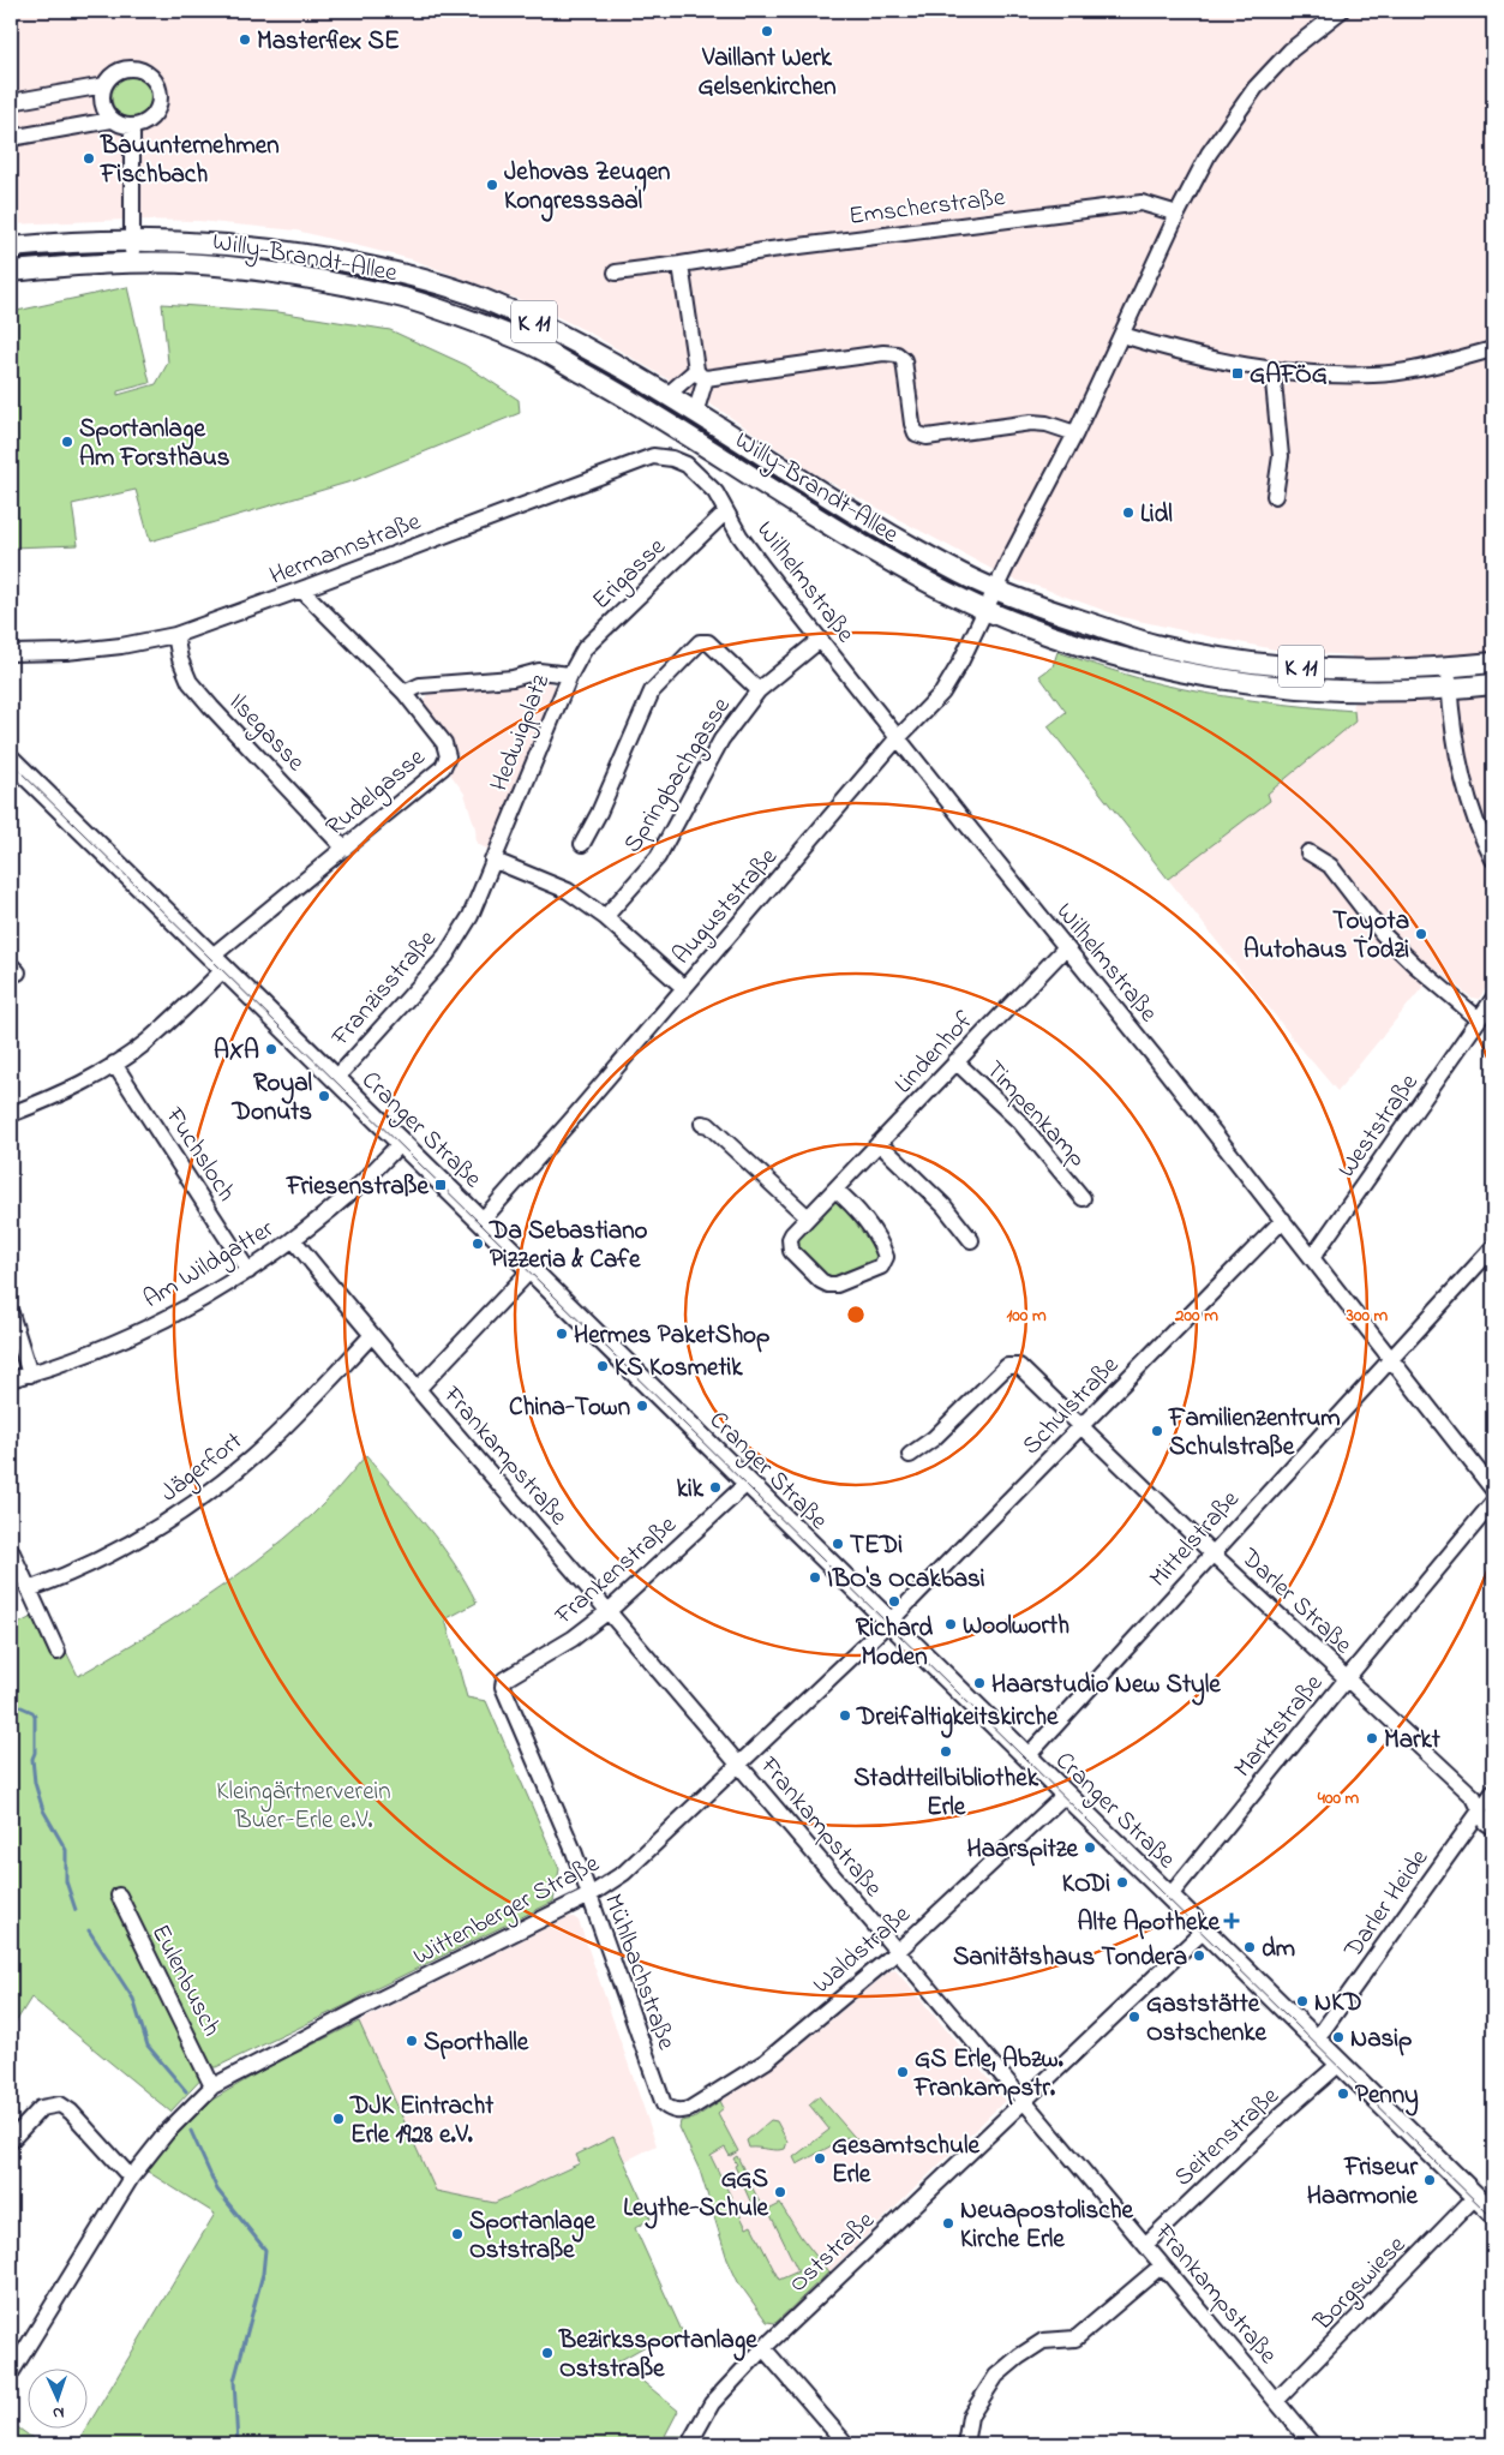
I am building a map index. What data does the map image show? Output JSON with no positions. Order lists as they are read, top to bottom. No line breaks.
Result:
{"streets":{"main road":["Willy-Brandt-Allee","K 11","Cranger Straße"],"street":["Emscherstraße","Hermannstraße","Erigasse","Wilhelmstraße","Ilsegasse","Hedwigplatz","Springbachgasse","Rudelgasse","Auguststraße","Franzisstraße","Lindenhof","Timpenkamp","Weststraße","Fuchsloch","Am Wildgatter","Schulstraße","Frankampstraße","Jägerfort","Mittelstraße","Frankenstraße","Darler Straße","Marktstraße","Darler Heide","Wittenberger Straße","Waldstraße","Mühlbachstraße","Eulenbusch","Seitenstraße","Oststraße","Borgswiese"]},"crossings":[["Willy-Brandt-Allee","Auguststraße"],["Hermannstraße","Wilhelmstraße"],["Hermannstraße","Ilsegasse"],["Hermannstraße","Rudelgasse"],["Erigasse","Wilhelmstraße"],["Erigasse","Hedwigplatz"],["Wilhelmstraße","Springbachgasse"],["Wilhelmstraße","Auguststraße"],["Wilhelmstraße","Lindenhof"],["Wilhelmstraße","Weststraße"],["Wilhelmstraße","Schulstraße"],["Wilhelmstraße","Mittelstraße"],["Ilsegasse","Rudelgasse"],["Hedwigplatz","Rudelgasse"],["Hedwigplatz","Franzisstraße"],["Rudelgasse","Cranger Straße"],["Rudelgasse","Fuchsloch"],["Auguststraße","Cranger Straße"],["Franzisstraße","Cranger Straße"],["Lindenhof","Timpenkamp"],["Cranger Straße","Am Wildgatter"],["Cranger Straße","Schulstraße"],["Cranger Straße","Mittelstraße"],["Cranger Straße","Frankenstraße"],["Cranger Straße","Marktstraße"],["Cranger Straße","Darler Heide"],["Cranger Straße","Wittenberger Straße"],["Cranger Straße","Waldstraße"],["Cranger Straße","Seitenstraße"],["Cranger Straße","Oststraße"],["Cranger Straße","Borgswiese"],["Fuchsloch","Am Wildgatter"],["Am Wildgatter","Frankampstraße"],["Schulstraße","Darler Straße"],["Schulstraße","Wittenberger Straße"],["Frankampstraße","Jägerfort"],["Frankampstraße","Frankenstraße"],["Frankampstraße","Wittenberger Straße"],["Frankampstraße","Waldstraße"],["Frankampstraße","Seitenstraße"],["Frankampstraße","Oststraße"],["Frankampstraße","Borgswiese"],["Mittelstraße","Darler Straße"],["Frankenstraße","Mühlbachstraße"],["Darler Straße","Marktstraße"],["Darler Straße","Darler Heide"],["Wittenberger Straße","Mühlbachstraße"],["Wittenberger Straße","Eulenbusch"],["Waldstraße","Mühlbachstraße"]],"parks":["Kleingärtnerverein Buer-Erle e.V."],"places":{"other":["Vaillant Werk Gelsenkirchen","Masterflex SE","Bauunternehmen Fischbach","Jehovas Zeugen Kongresssaal","Sportanlage Am Forsthaus","Lidl","Toyota Autohaus Todzi","AXA","Royal Donuts","Da Sebastiano Pizzeria & Cafe","Hermes PaketShop","KS Kosmetik","China-Town","Familienzentrum Schulstraße","kik","TEDi","IBO's Ocakbasi","Richard Moden","Woolworth","Haarstudio New Style","Dreifaltigkeitskirche","Markt","Stadtteilbibliothek Erle","Haarspitze","KODi","dm","Sanitätshaus Tondera","NKD","Gaststätte Ostschenke","Nasip","Sporthalle","GS Erle, Abzw. Frankampstr.","Penny","DJK Eintracht Erle 1928 e.V.","Gesamtschule Erle","Friseur Haarmonie","GGS Leythe-Schule","Neuapostolische Kirche Erle","Sportanlage Oststraße","Bezirkssportanlage Oststraße"],"transit":["GAFÖG","Friesenstraße"],"health":["Alte Apotheke"]},"north":"bottom","rings":["100 m","200 m","300 m","400 m"]}
